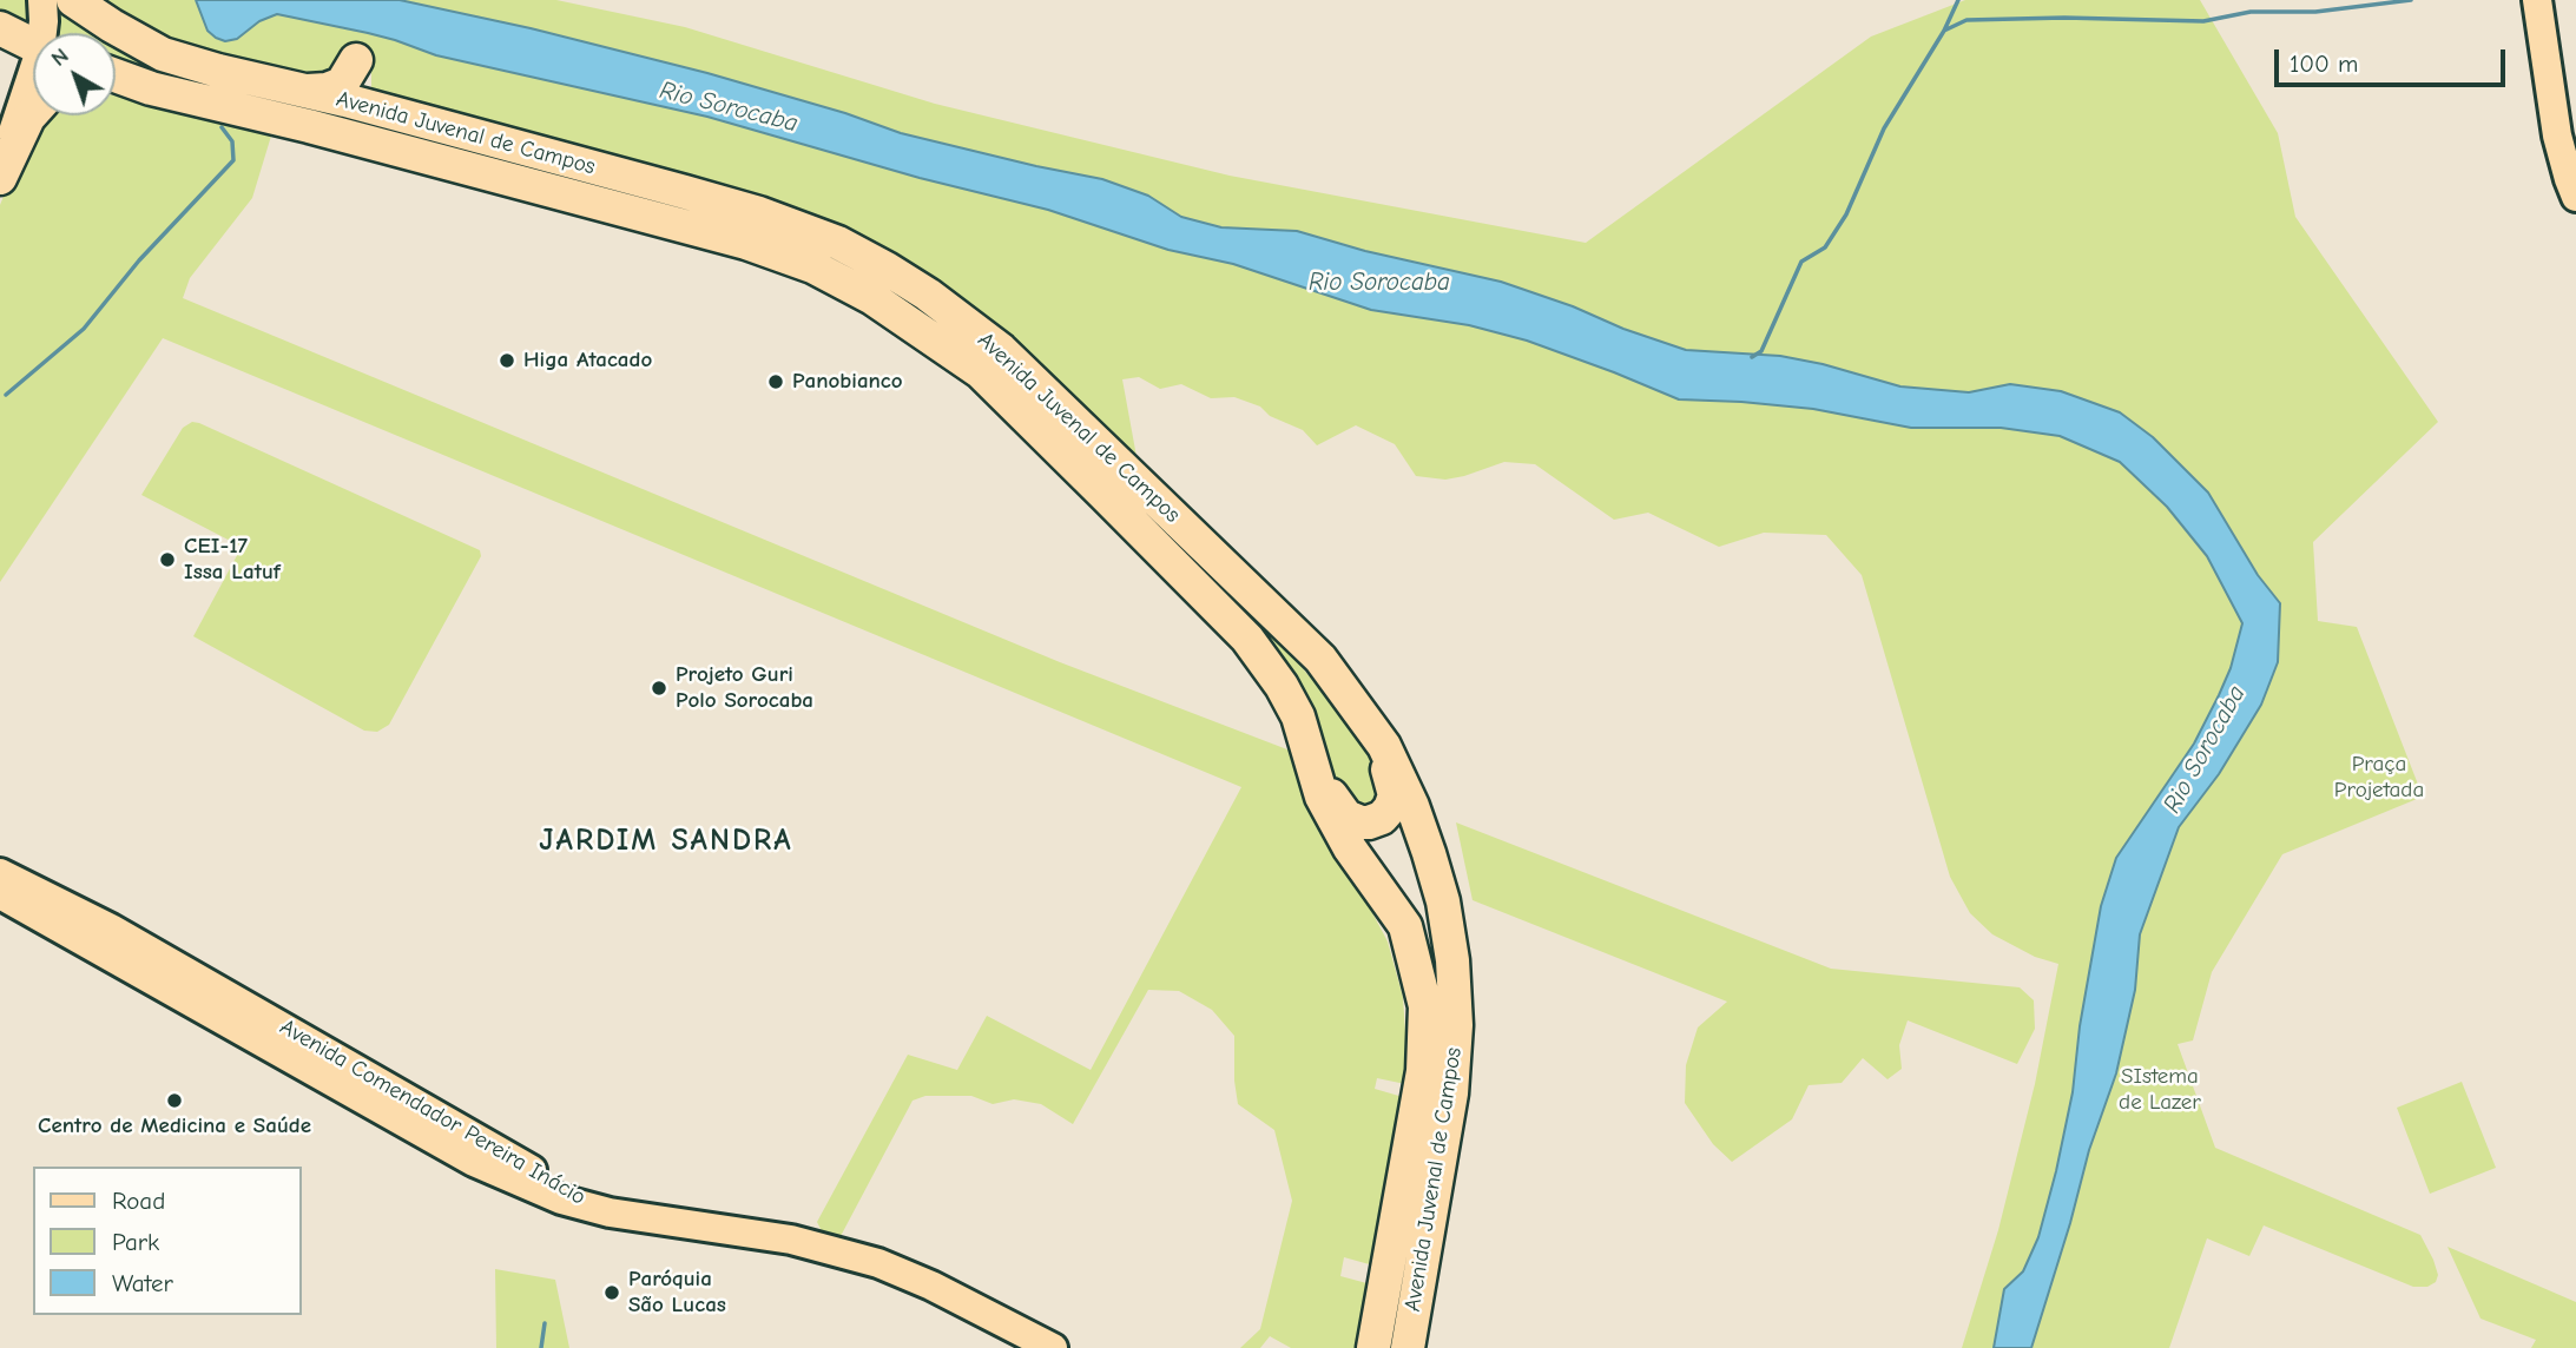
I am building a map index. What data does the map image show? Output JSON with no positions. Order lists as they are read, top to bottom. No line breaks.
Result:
{"streets":{"highway":["Avenida Juvenal de Campos"],"main road":["Avenida Comendador Pereira Inácio"]},"districts":["JARDIM SANDRA"],"water":["Rio Sorocaba"],"parks":["Praça Projetada","SIstema de Lazer"],"places":["Higa Atacado","Panobianco","CEI-17 Issa Latuf","Projeto Guri Polo Sorocaba","Centro de Medicina e Saúde","Paróquia São Lucas"],"legend":["Road","Park","Water"],"scale_bar":"100 m","north":"top left"}
